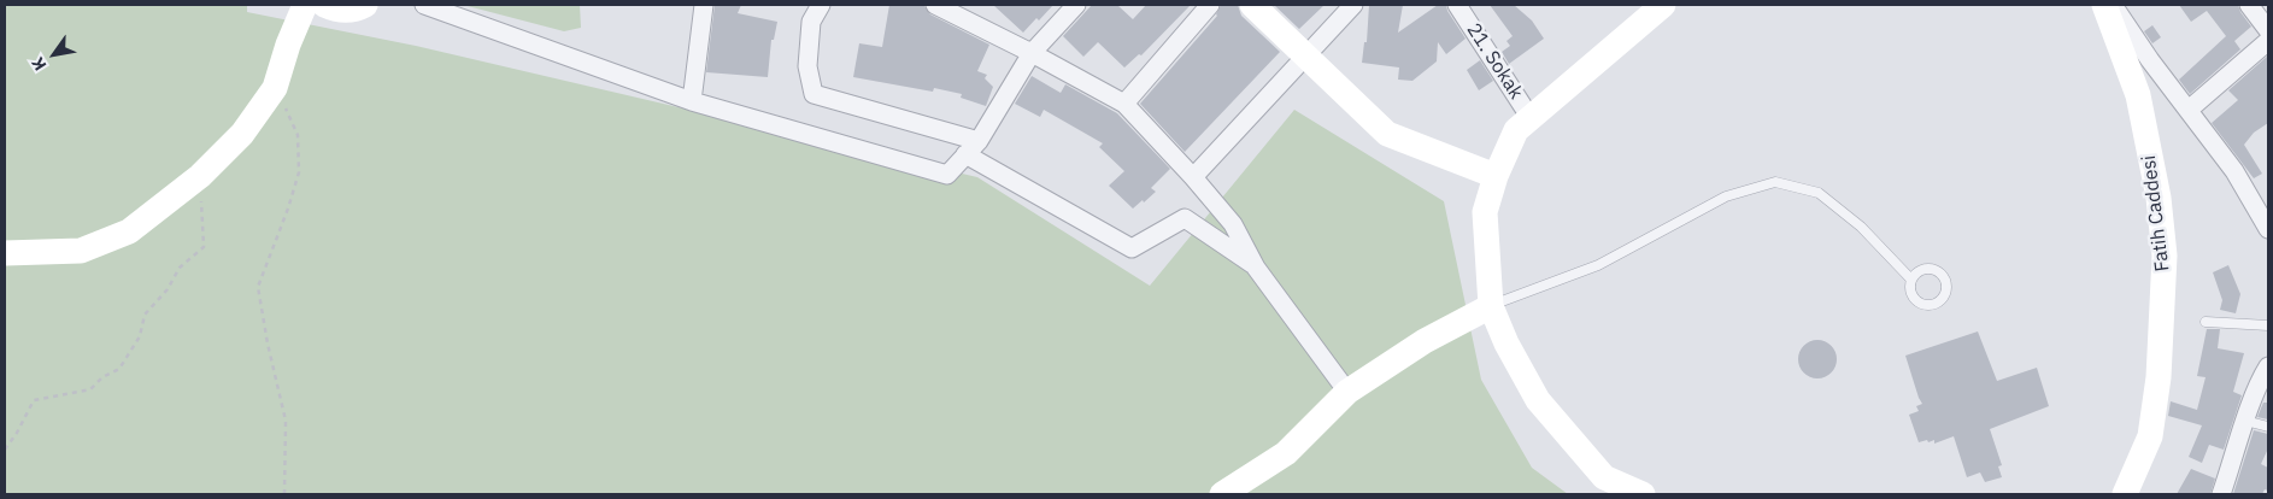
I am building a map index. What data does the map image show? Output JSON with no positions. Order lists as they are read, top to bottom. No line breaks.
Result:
{"streets":{"street":["21. Sokak","Fatih Caddesi"]},"north":"bottom left"}
